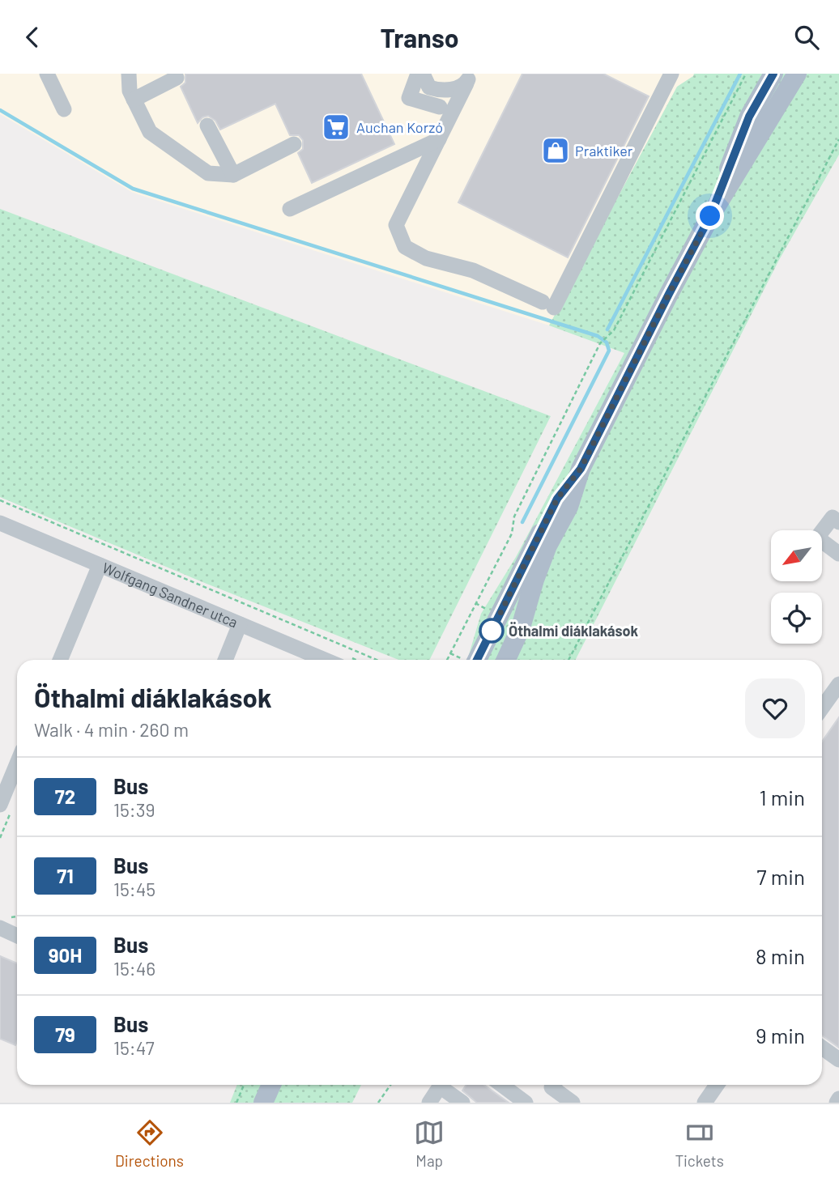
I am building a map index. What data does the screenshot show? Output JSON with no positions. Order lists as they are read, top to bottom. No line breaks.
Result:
{"streets":{"street":["Wolfgang Sandner utca"]},"places":{"supermarket":["Auchan Korzó"],"shop":["Praktiker"],"other":["Öthalmi diáklakások"]},"lines":["bus line 72"],"north":"bottom left","page":{"header":"Transo","heading":["Öthalmi diáklakások","Walk · 4 min · 260 m"],"list":[{"mark":"72","name":"Bus","note":"15:39","value":"1 min"},{"mark":"71","name":"Bus","note":"15:45","value":"7 min"},{"mark":"90H","name":"Bus","note":"15:46","value":"8 min"},{"mark":"79","name":"Bus","note":"15:47","value":"9 min"}],"tabs":["Directions","Map","Tickets"]}}
